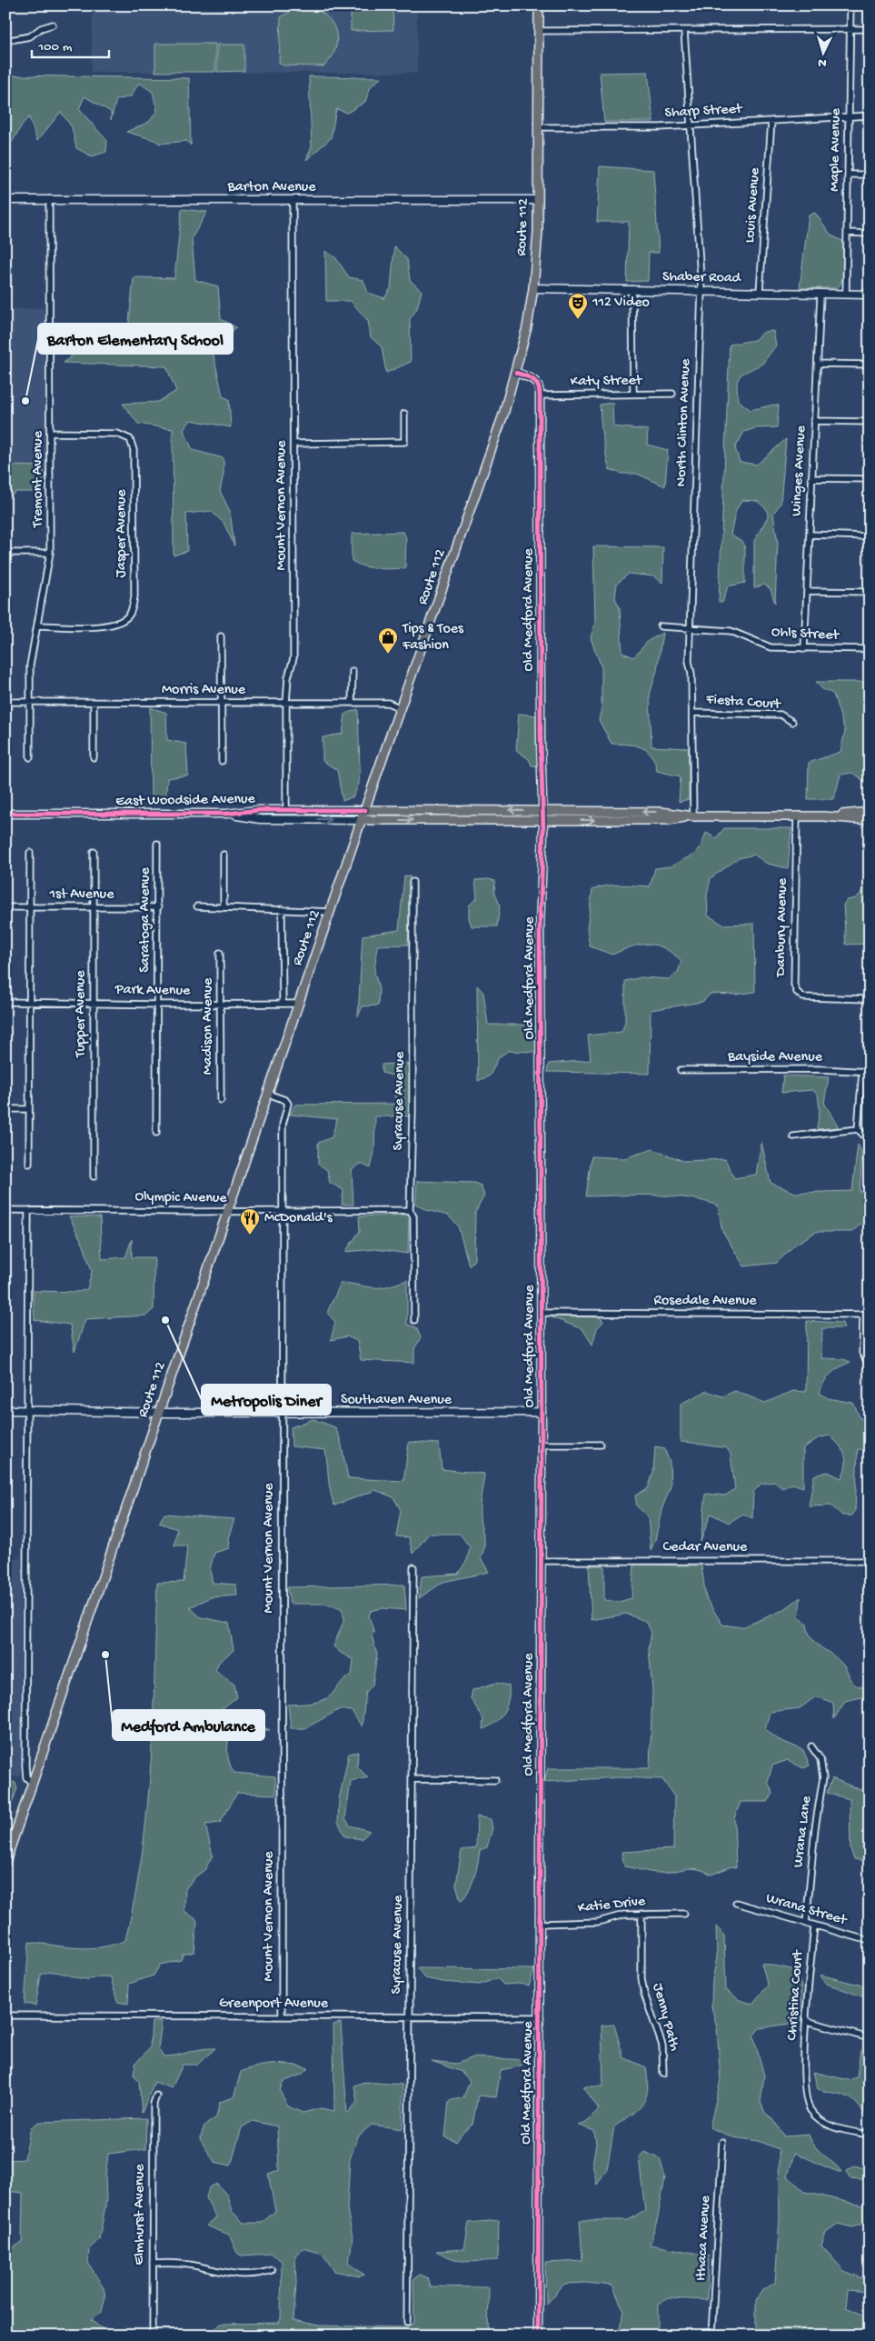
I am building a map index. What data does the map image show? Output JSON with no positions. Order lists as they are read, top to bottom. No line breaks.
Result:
{"streets":{"main road":["Route 112","East Woodside Avenue"],"street":["Sharp Street","Maple Avenue","Barton Avenue","Louis Avenue","Shaber Road","Katy Street","North Clinton Avenue","Winges Avenue","Tremont Avenue","Mount Vernon Avenue","Jasper Avenue","Old Medford Avenue","Ohls Street","Morris Avenue","Fiesta Court","1st Avenue","Saratoga Avenue","Danbury Avenue","Park Avenue","Tupper Avenue","Madison Avenue","Bayside Avenue","Syracuse Avenue","Olympic Avenue","Rosedale Avenue","Southaven Avenue","Cedar Avenue","Wrana Lane","Katie Drive","Wrana Street","Christina Court","Greenport Avenue","Jenny Path","Elmhurst Avenue","Ithaca Avenue"]},"crossings":[["Sharp Street","Maple Avenue"],["Sharp Street","Louis Avenue"],["Sharp Street","Route 112"],["Sharp Street","North Clinton Avenue"],["Maple Avenue","Shaber Road"],["Barton Avenue","Route 112"],["Barton Avenue","Tremont Avenue"],["Barton Avenue","Mount Vernon Avenue"],["Louis Avenue","Shaber Road"],["Route 112","Shaber Road"],["Route 112","Mount Vernon Avenue"],["Route 112","Morris Avenue"],["Route 112","East Woodside Avenue"],["Route 112","Park Avenue"],["Route 112","Olympic Avenue"],["Route 112","Southaven Avenue"],["Shaber Road","North Clinton Avenue"],["Shaber Road","Winges Avenue"],["Katy Street","Old Medford Avenue"],["North Clinton Avenue","Ohls Street"],["North Clinton Avenue","Fiesta Court"],["North Clinton Avenue","East Woodside Avenue"],["Winges Avenue","Ohls Street"],["Tremont Avenue","Jasper Avenue"],["Tremont Avenue","Morris Avenue"],["Mount Vernon Avenue","Morris Avenue"],["Mount Vernon Avenue","East Woodside Avenue"],["Mount Vernon Avenue","Olympic Avenue"],["Mount Vernon Avenue","Southaven Avenue"],["Mount Vernon Avenue","Greenport Avenue"],["Old Medford Avenue","East Woodside Avenue"],["Old Medford Avenue","Rosedale Avenue"],["Old Medford Avenue","Southaven Avenue"],["Old Medford Avenue","Cedar Avenue"],["Old Medford Avenue","Katie Drive"],["Old Medford Avenue","Greenport Avenue"],["1st Avenue","Saratoga Avenue"],["1st Avenue","Tupper Avenue"],["Saratoga Avenue","Park Avenue"],["Park Avenue","Tupper Avenue"],["Park Avenue","Madison Avenue"],["Syracuse Avenue","Olympic Avenue"],["Syracuse Avenue","Greenport Avenue"],["Wrana Lane","Wrana Street"],["Katie Drive","Jenny Path"],["Wrana Street","Christina Court"]],"places":{"theatre":["112 Video"],"other":["Barton Elementary School","Metropolis Diner","Medford Ambulance"],"shop":["Tips & Toes Fashion"],"restaurant":["McDonald's"]},"scale_bar":"100 m","north":"bottom"}
